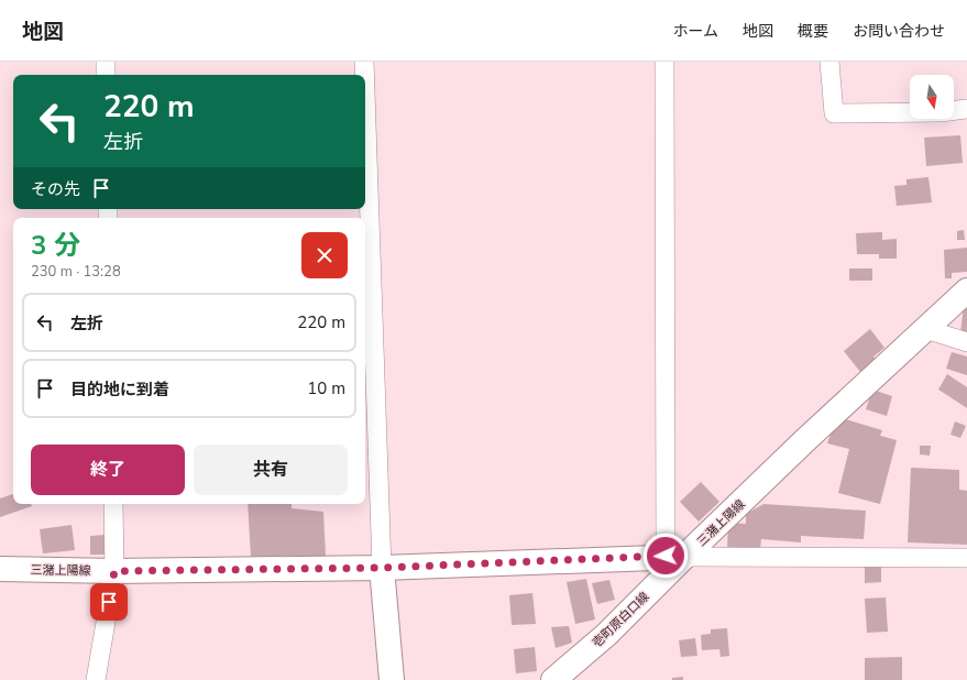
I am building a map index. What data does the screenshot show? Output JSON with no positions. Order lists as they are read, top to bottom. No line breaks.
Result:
{"streets":{"main road":["三潴上陽線","壱町原白口線"]},"crossings":[["三潴上陽線","壱町原白口線"]],"north":"bottom","page":{"header":"地図","nav":["ホーム","地図","概要","お問い合わせ"],"turn":["220 m","左折"],"then":"その先","heading":["3 分","230 m · 13:28"],"list":[{"name":"左折","value":"220 m"},{"name":"目的地に到着","value":"10 m"}],"buttons":["終了","共有"]}}
